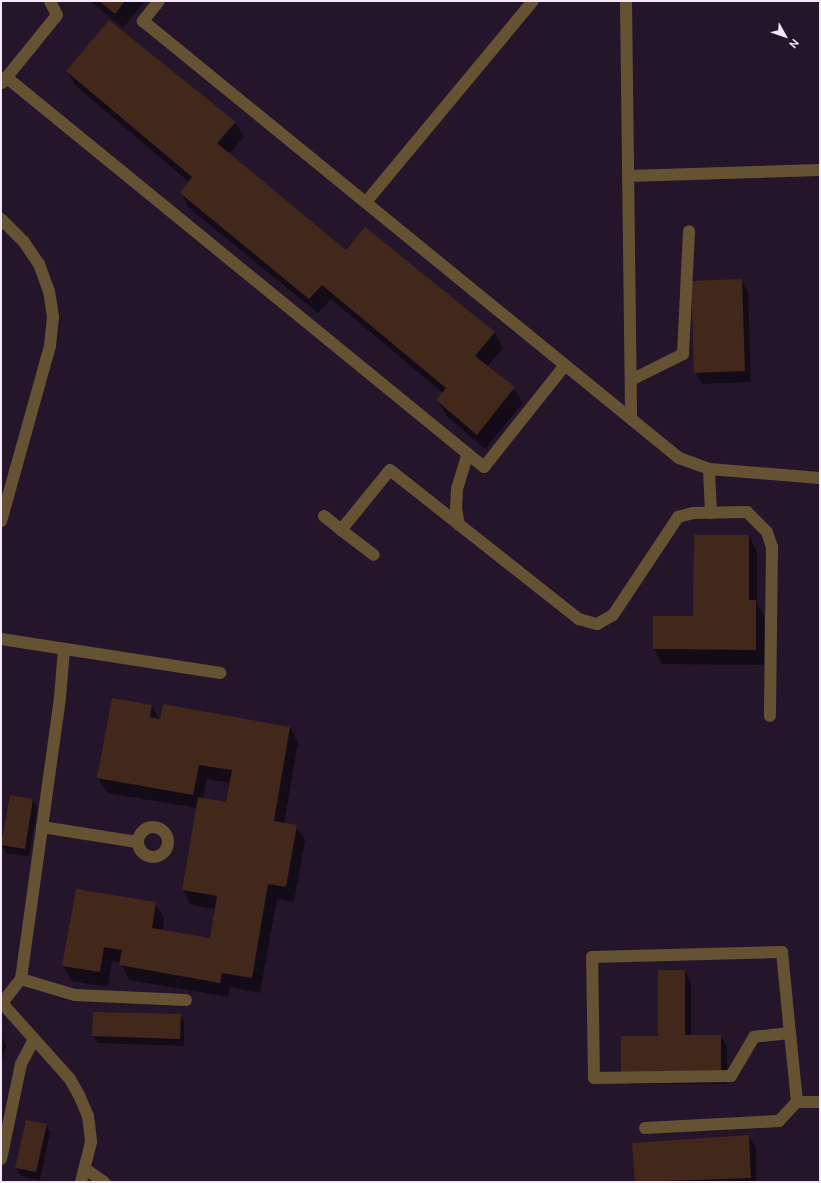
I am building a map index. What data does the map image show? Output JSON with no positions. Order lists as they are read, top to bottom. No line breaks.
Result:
{"north":"bottom right"}
